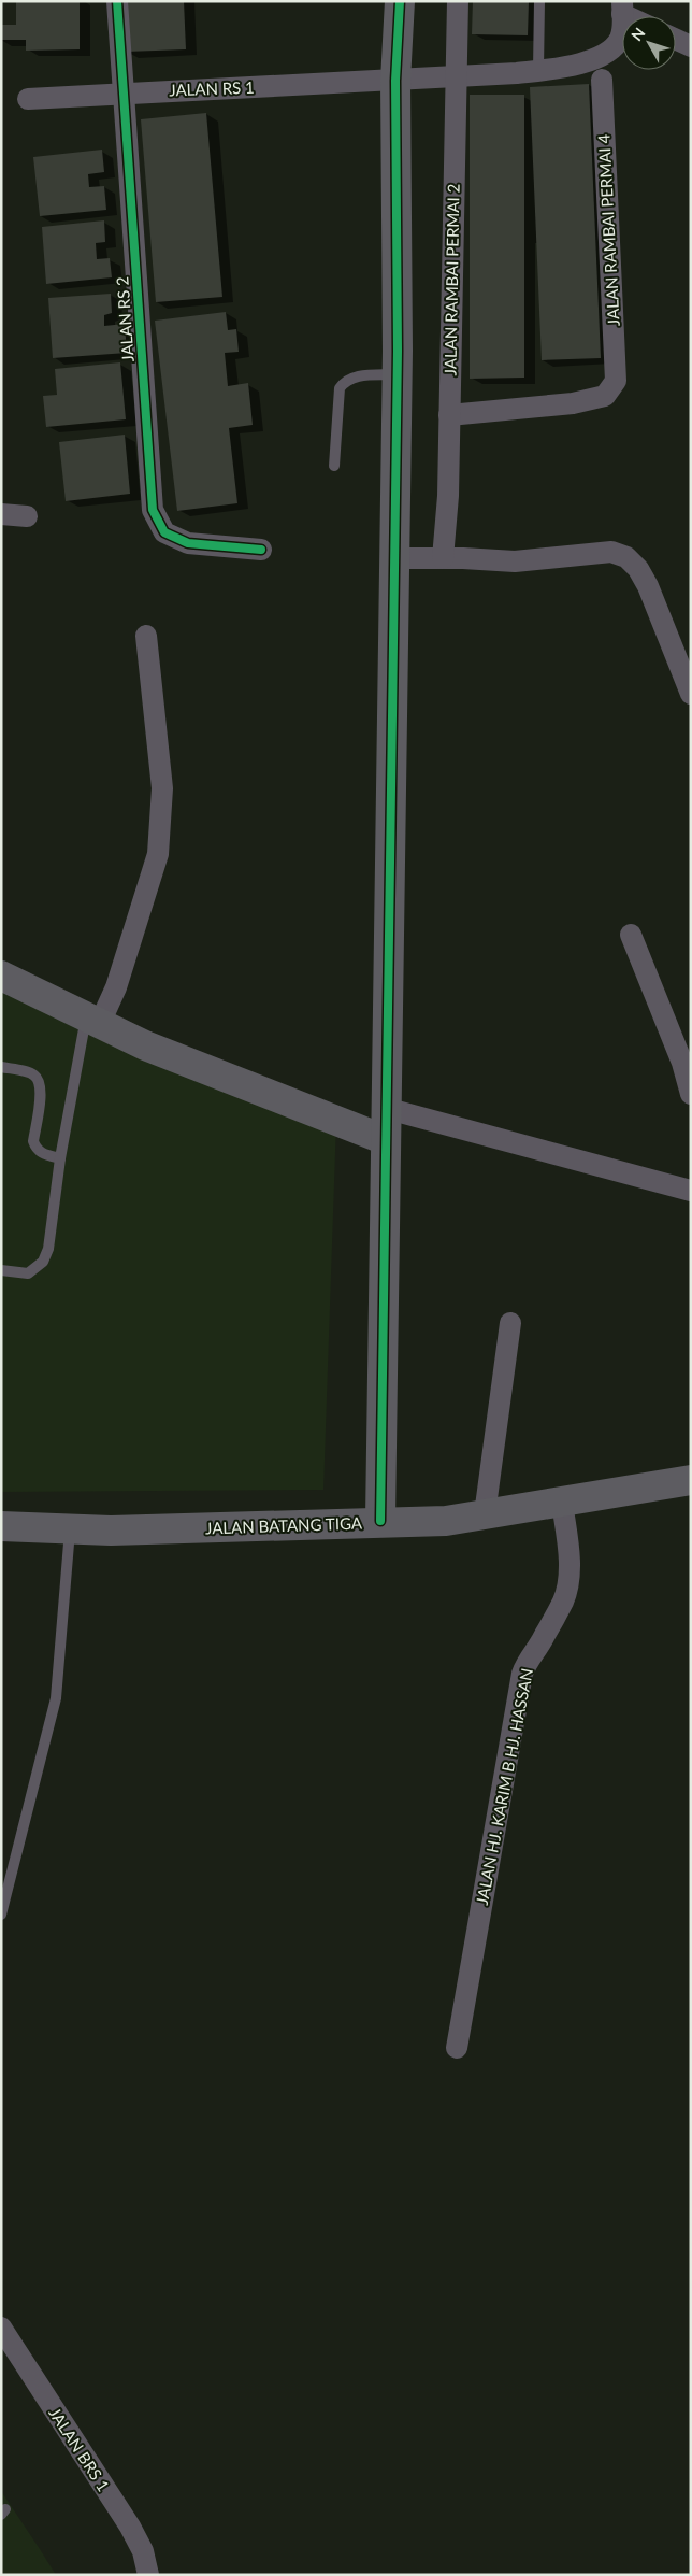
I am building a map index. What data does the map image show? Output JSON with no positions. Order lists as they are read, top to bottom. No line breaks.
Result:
{"streets":{"street":["JALAN RS 1","JALAN RAMBAI PERMAI 4","JALAN RAMBAI PERMAI 2","JALAN RS 2","JALAN BATANG TIGA","JALAN HJ. KARIM B HJ. HASSAN","JALAN BRS 1"]},"crossings":[["JALAN RS 1","JALAN RAMBAI PERMAI 2"],["JALAN RS 1","JALAN RS 2"],["JALAN RAMBAI PERMAI 4","JALAN RAMBAI PERMAI 2"],["JALAN BATANG TIGA","JALAN HJ. KARIM B HJ. HASSAN"]],"north":"top left"}
